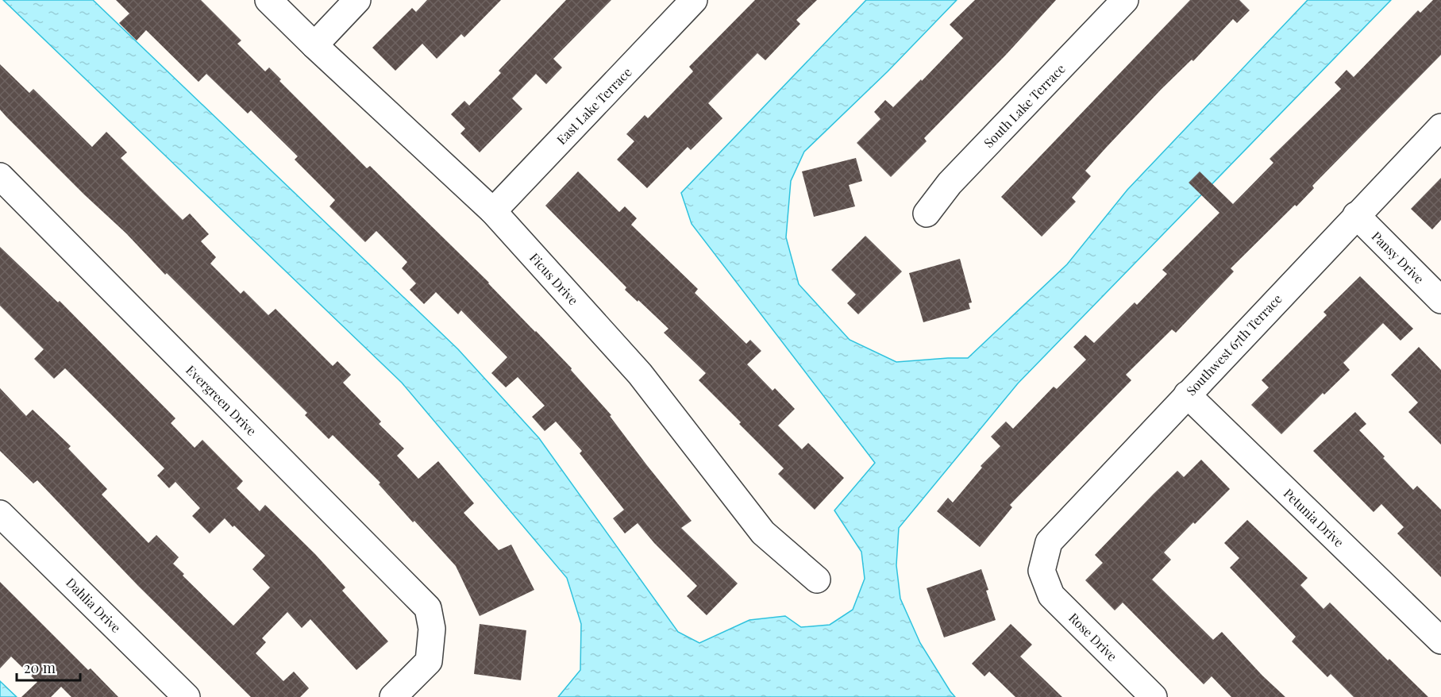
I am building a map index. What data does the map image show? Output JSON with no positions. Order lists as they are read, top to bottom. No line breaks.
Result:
{"streets":{"street":["East Lake Terrace","South Lake Terrace","Pansy Drive","Ficus Drive","Southwest 67th Terrace","Evergreen Drive","Petunia Drive","Dahlia Drive","Rose Drive"]},"crossings":[["East Lake Terrace","Ficus Drive"],["Pansy Drive","Southwest 67th Terrace"],["Southwest 67th Terrace","Petunia Drive"],["Southwest 67th Terrace","Rose Drive"]],"scale_bar":"20 m"}
